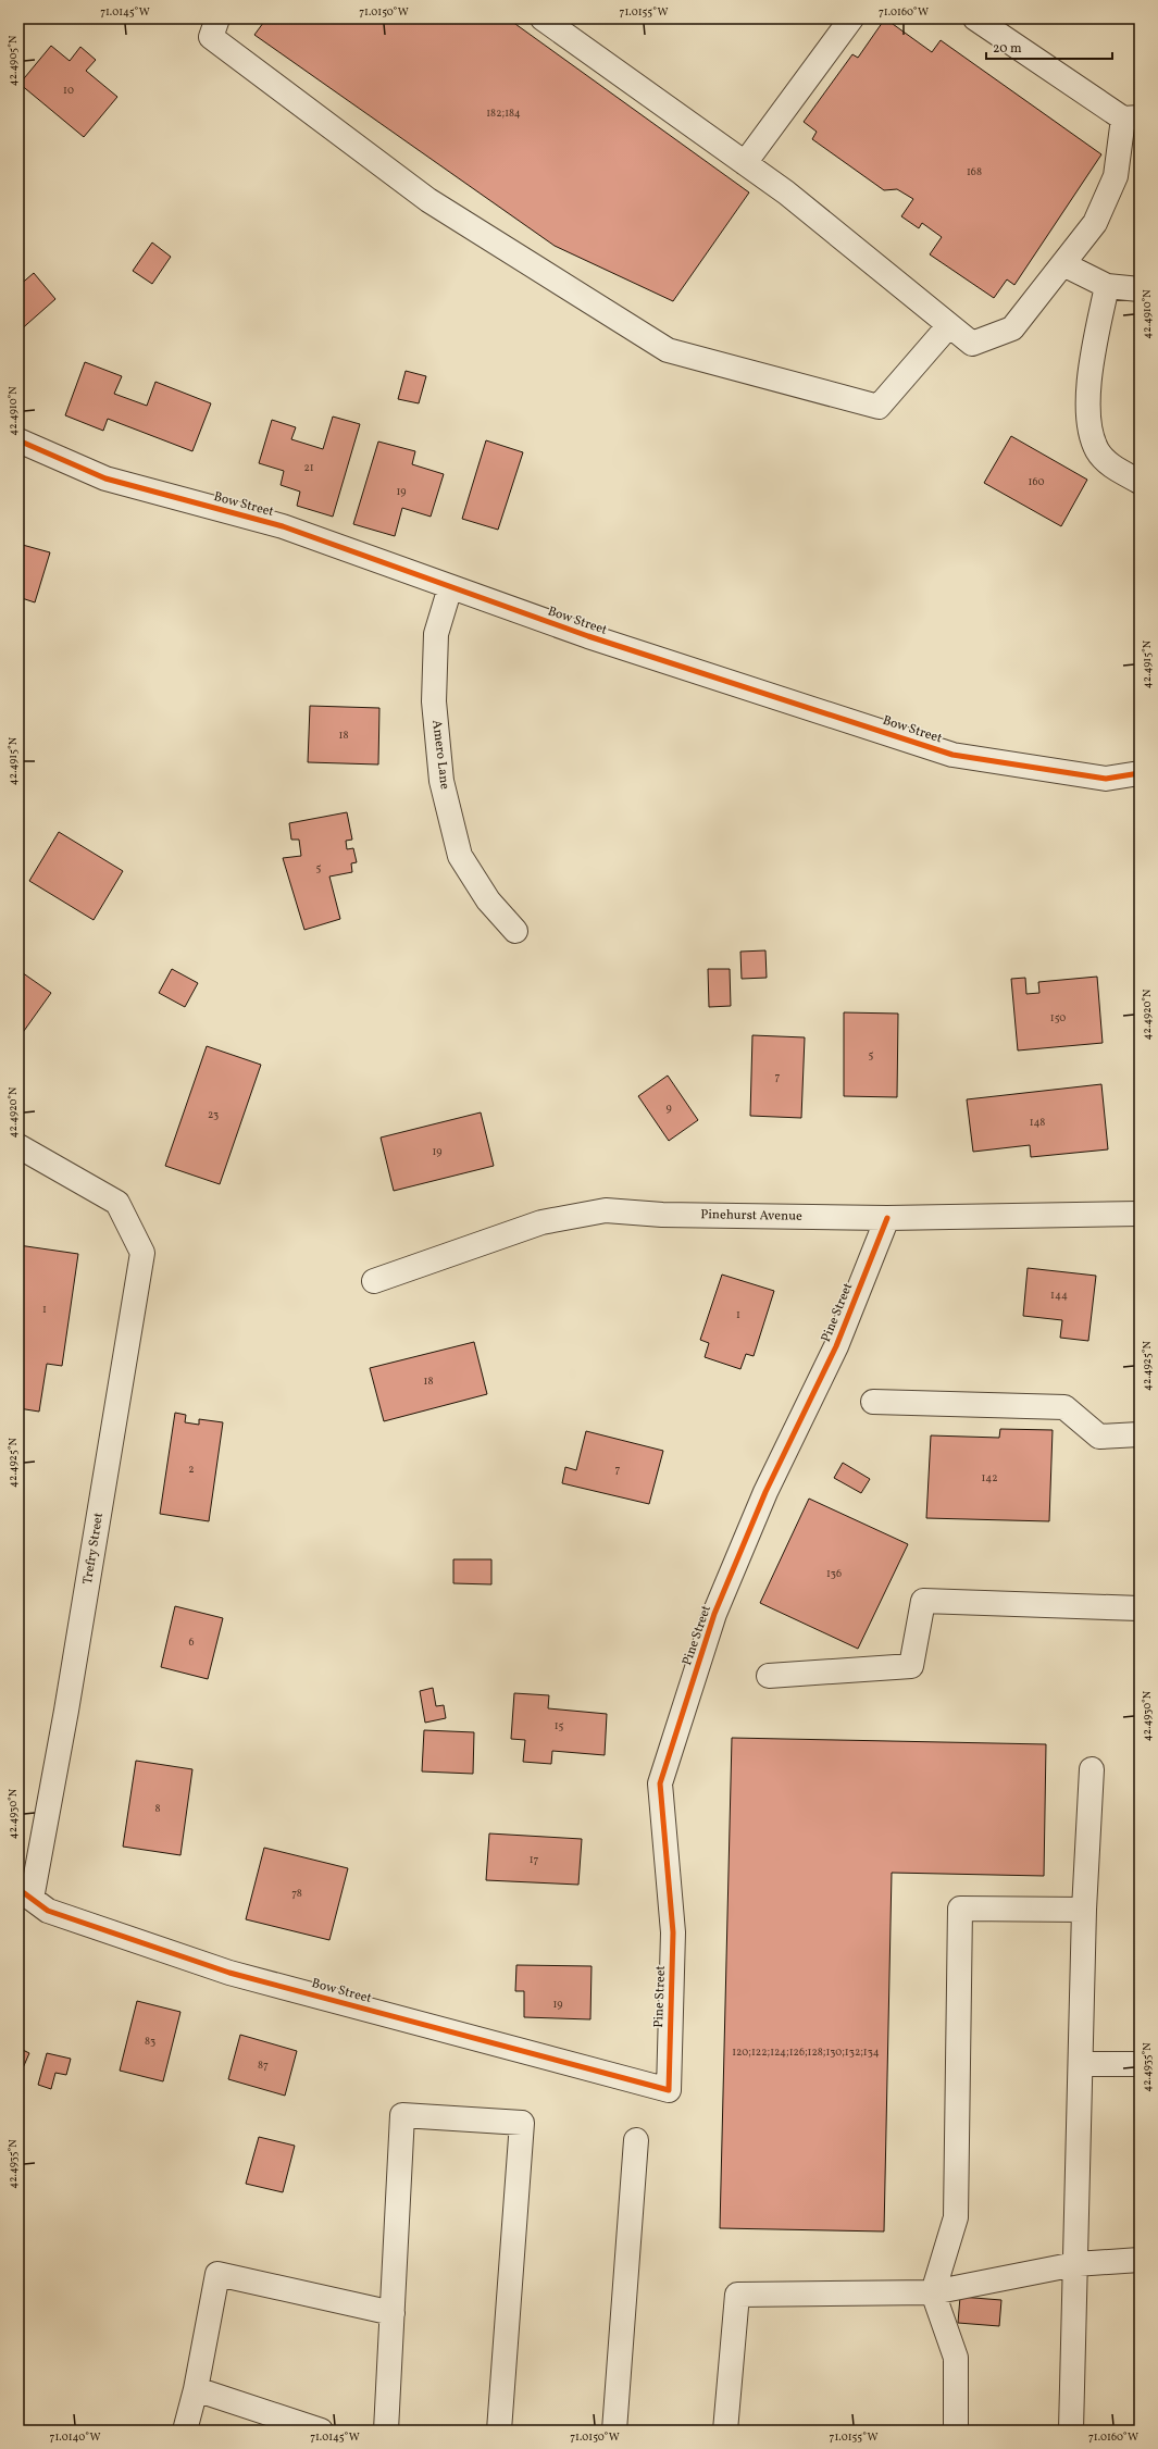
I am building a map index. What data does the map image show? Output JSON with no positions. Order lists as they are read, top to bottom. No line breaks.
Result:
{"streets":{"street":["Bow Street","Amero Lane","Pinehurst Avenue","Pine Street","Trefry Street"]},"crossings":[["Bow Street","Amero Lane"],["Bow Street","Pine Street"],["Bow Street","Trefry Street"],["Pinehurst Avenue","Pine Street"]],"house_numbers":["10","182;184","168","21","160","19","18","5","150","5","7","9","23","148","19","144","1","1","18","2","7","142","136","6","15","8","17","78","19","83","120;122;124;126;128;130;132;134","87"],"scale_bar":"20 m","coordinates":["71.0145°W","71.0150°W","71.0155°W","71.0160°W","42.4905°N","42.4910°N","42.4915°N","42.4920°N","42.4925°N","42.4930°N","42.4935°N","71.0140°W"]}
